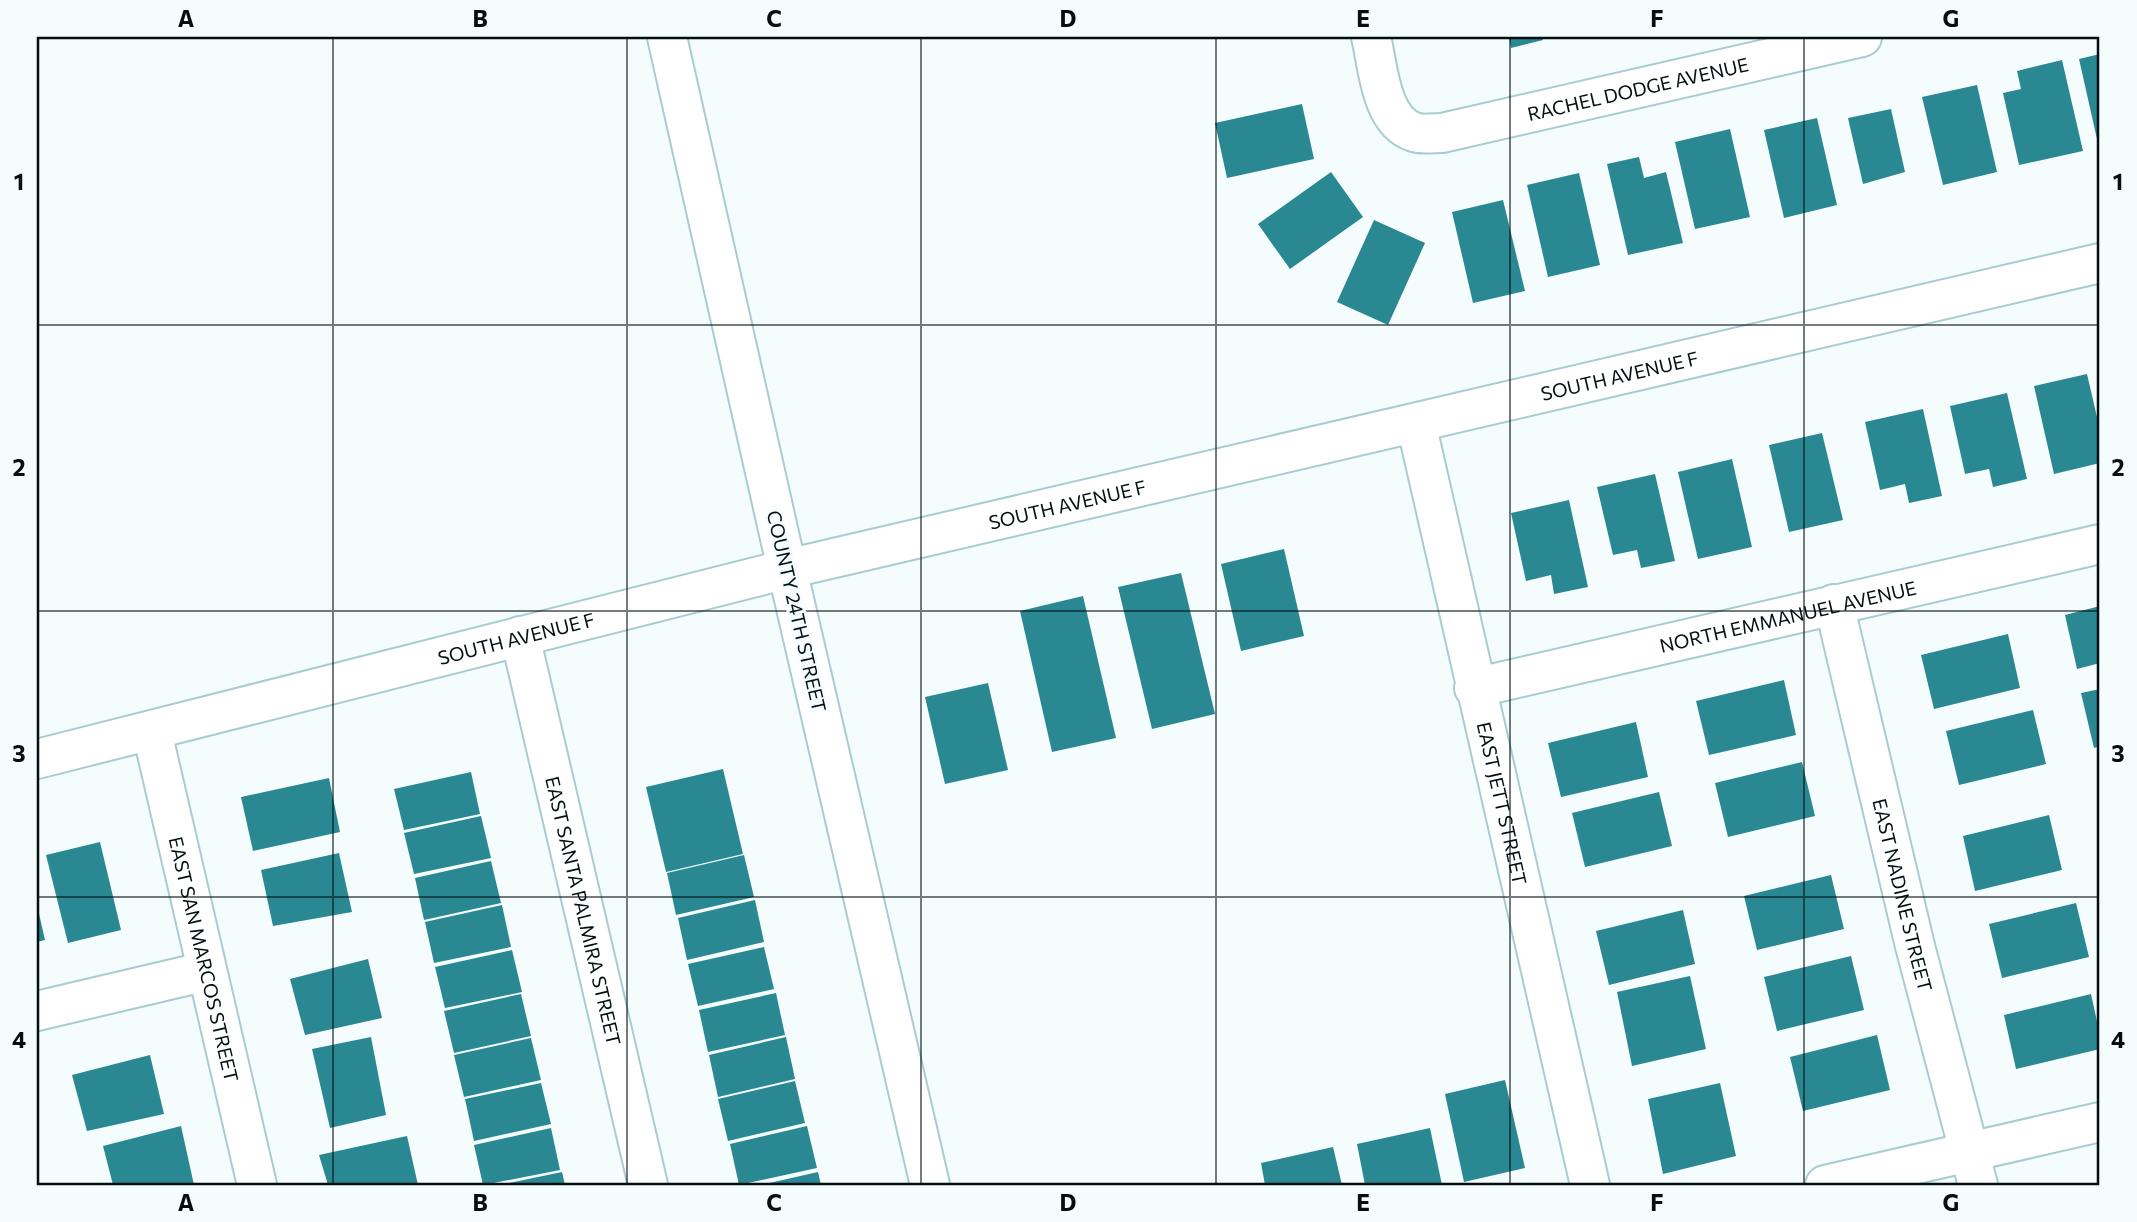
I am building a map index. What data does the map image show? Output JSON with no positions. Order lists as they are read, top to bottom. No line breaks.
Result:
{"streets":{"street":["RACHEL DODGE AVENUE","SOUTH AVENUE F","COUNTY 24TH STREET","NORTH EMMANUEL AVENUE","EAST JETT STREET","EAST NADINE STREET","EAST SANTA PALMIRA STREET","EAST SAN MARCOS STREET"]},"crossings":[["SOUTH AVENUE F","COUNTY 24TH STREET"],["SOUTH AVENUE F","EAST JETT STREET"],["SOUTH AVENUE F","EAST SANTA PALMIRA STREET"],["SOUTH AVENUE F","EAST SAN MARCOS STREET"],["NORTH EMMANUEL AVENUE","EAST JETT STREET"],["NORTH EMMANUEL AVENUE","EAST NADINE STREET"]],"grid":{"columns":["A","B","C","D","E","F","G"],"rows":["1","2","3","4"]}}
